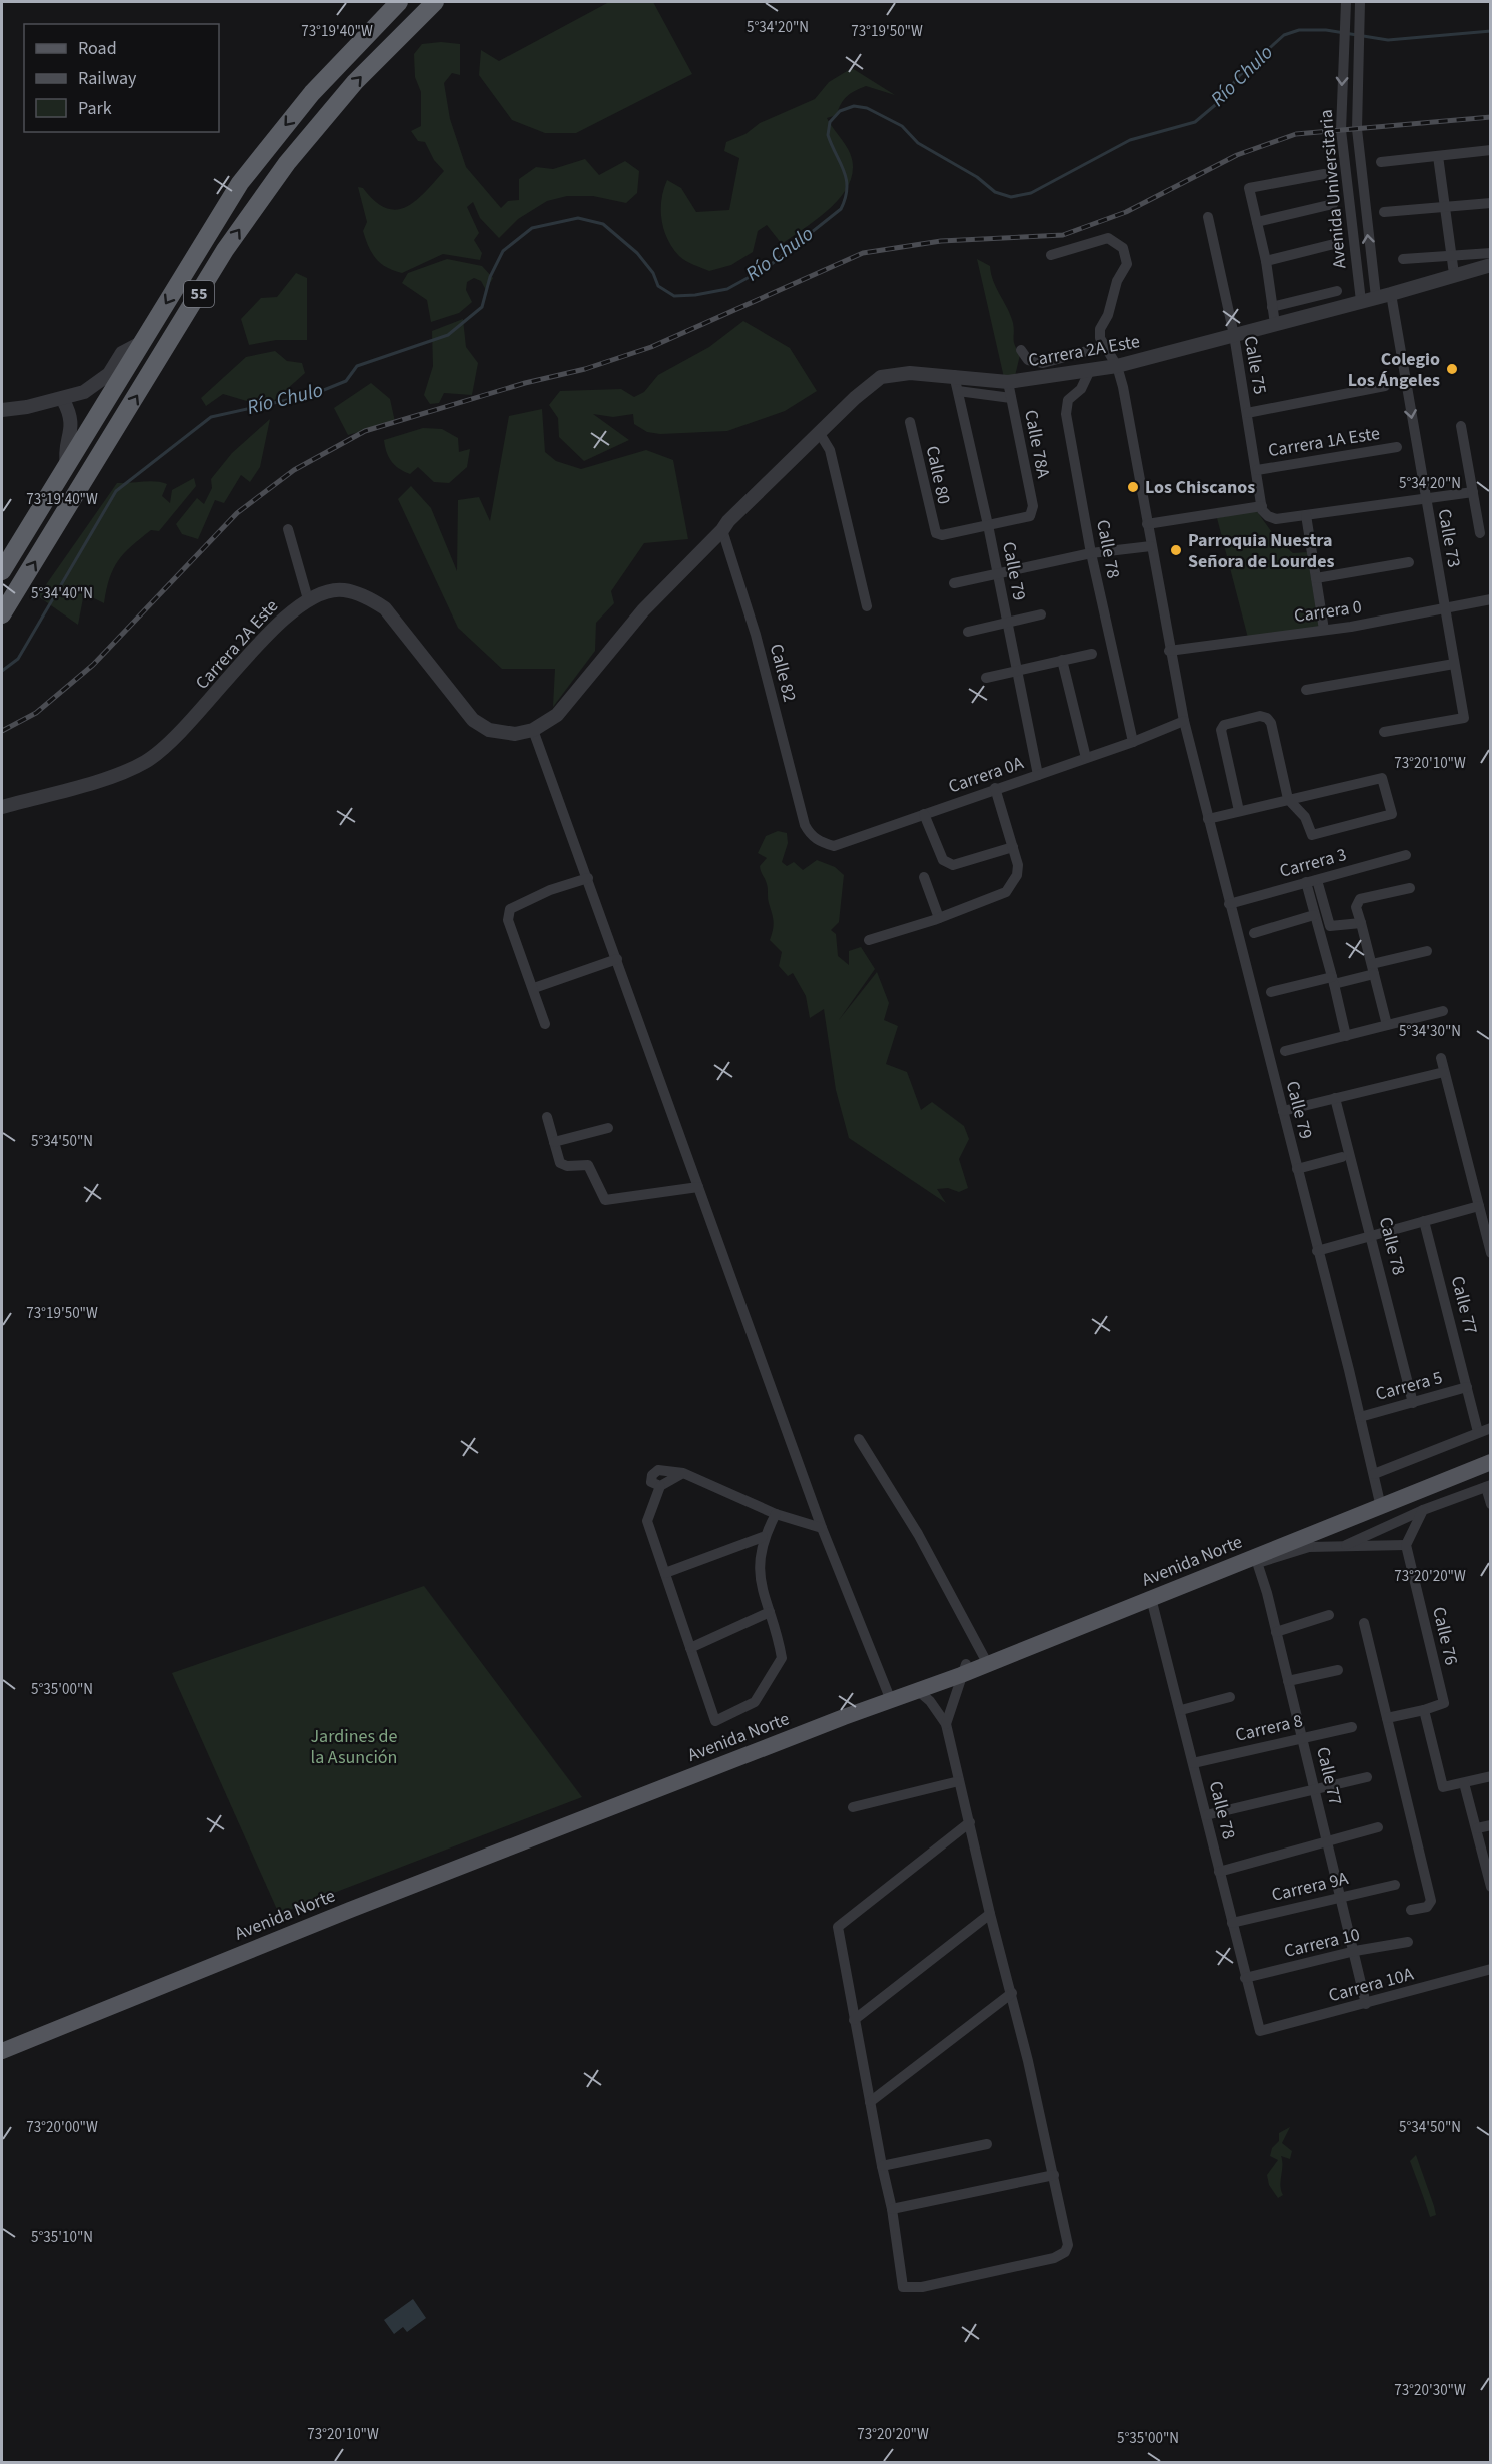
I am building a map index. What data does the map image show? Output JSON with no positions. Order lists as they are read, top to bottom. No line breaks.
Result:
{"streets":{"highway":["55"],"main road":["Avenida Norte"],"street":["Avenida Universitaria","Carrera 2A Este","Calle 75","Carrera 1A Este","Calle 78A","Calle 80","Calle 73","Calle 78","Calle 79","Carrera 0","Calle 82","Carrera 0A","Carrera 3","Calle 77","Carrera 5","Calle 76","Carrera 8","Carrera 9A","Carrera 10","Carrera 10A"]},"crossings":[["Avenida Universitaria","Carrera 2A Este"],["Carrera 2A Este","Calle 75"],["Carrera 2A Este","Calle 78A"],["Carrera 2A Este","Calle 73"],["Carrera 2A Este","Calle 78"],["Carrera 2A Este","Calle 79"],["Carrera 2A Este","Calle 82"],["Calle 75","Carrera 1A Este"],["Calle 78A","Calle 80"],["Calle 78A","Calle 79"],["Calle 80","Calle 79"],["Calle 73","Carrera 0"],["Calle 78","Carrera 0A"],["Calle 78","Carrera 5"],["Calle 78","Avenida Norte"],["Calle 78","Carrera 8"],["Calle 78","Carrera 9A"],["Calle 78","Carrera 10"],["Calle 78","Carrera 10A"],["Calle 79","Carrera 0A"],["Calle 79","Carrera 3"],["Calle 79","Carrera 5"],["Calle 79","Avenida Norte"],["Calle 82","Carrera 0A"],["Calle 77","Carrera 5"],["Calle 77","Avenida Norte"],["Calle 77","Carrera 8"],["Calle 77","Carrera 9A"],["Calle 77","Carrera 10"],["Calle 77","Carrera 10A"]],"water":["Río Chulo"],"parks":["Jardines de la Asunción"],"places":["Colegio Los Ángeles","Los Chiscanos","Parroquia Nuestra Señora de Lourdes"],"legend":["Road","Railway","Park"],"coordinates":["5°34'20\"N","73°19'40\"W","73°19'50\"W","5°34'40\"N","73°20'10\"W","5°34'30\"N","5°34'50\"N","73°20'20\"W","5°35'00\"N","73°20'00\"W","5°35'10\"N","73°20'30\"W"]}
